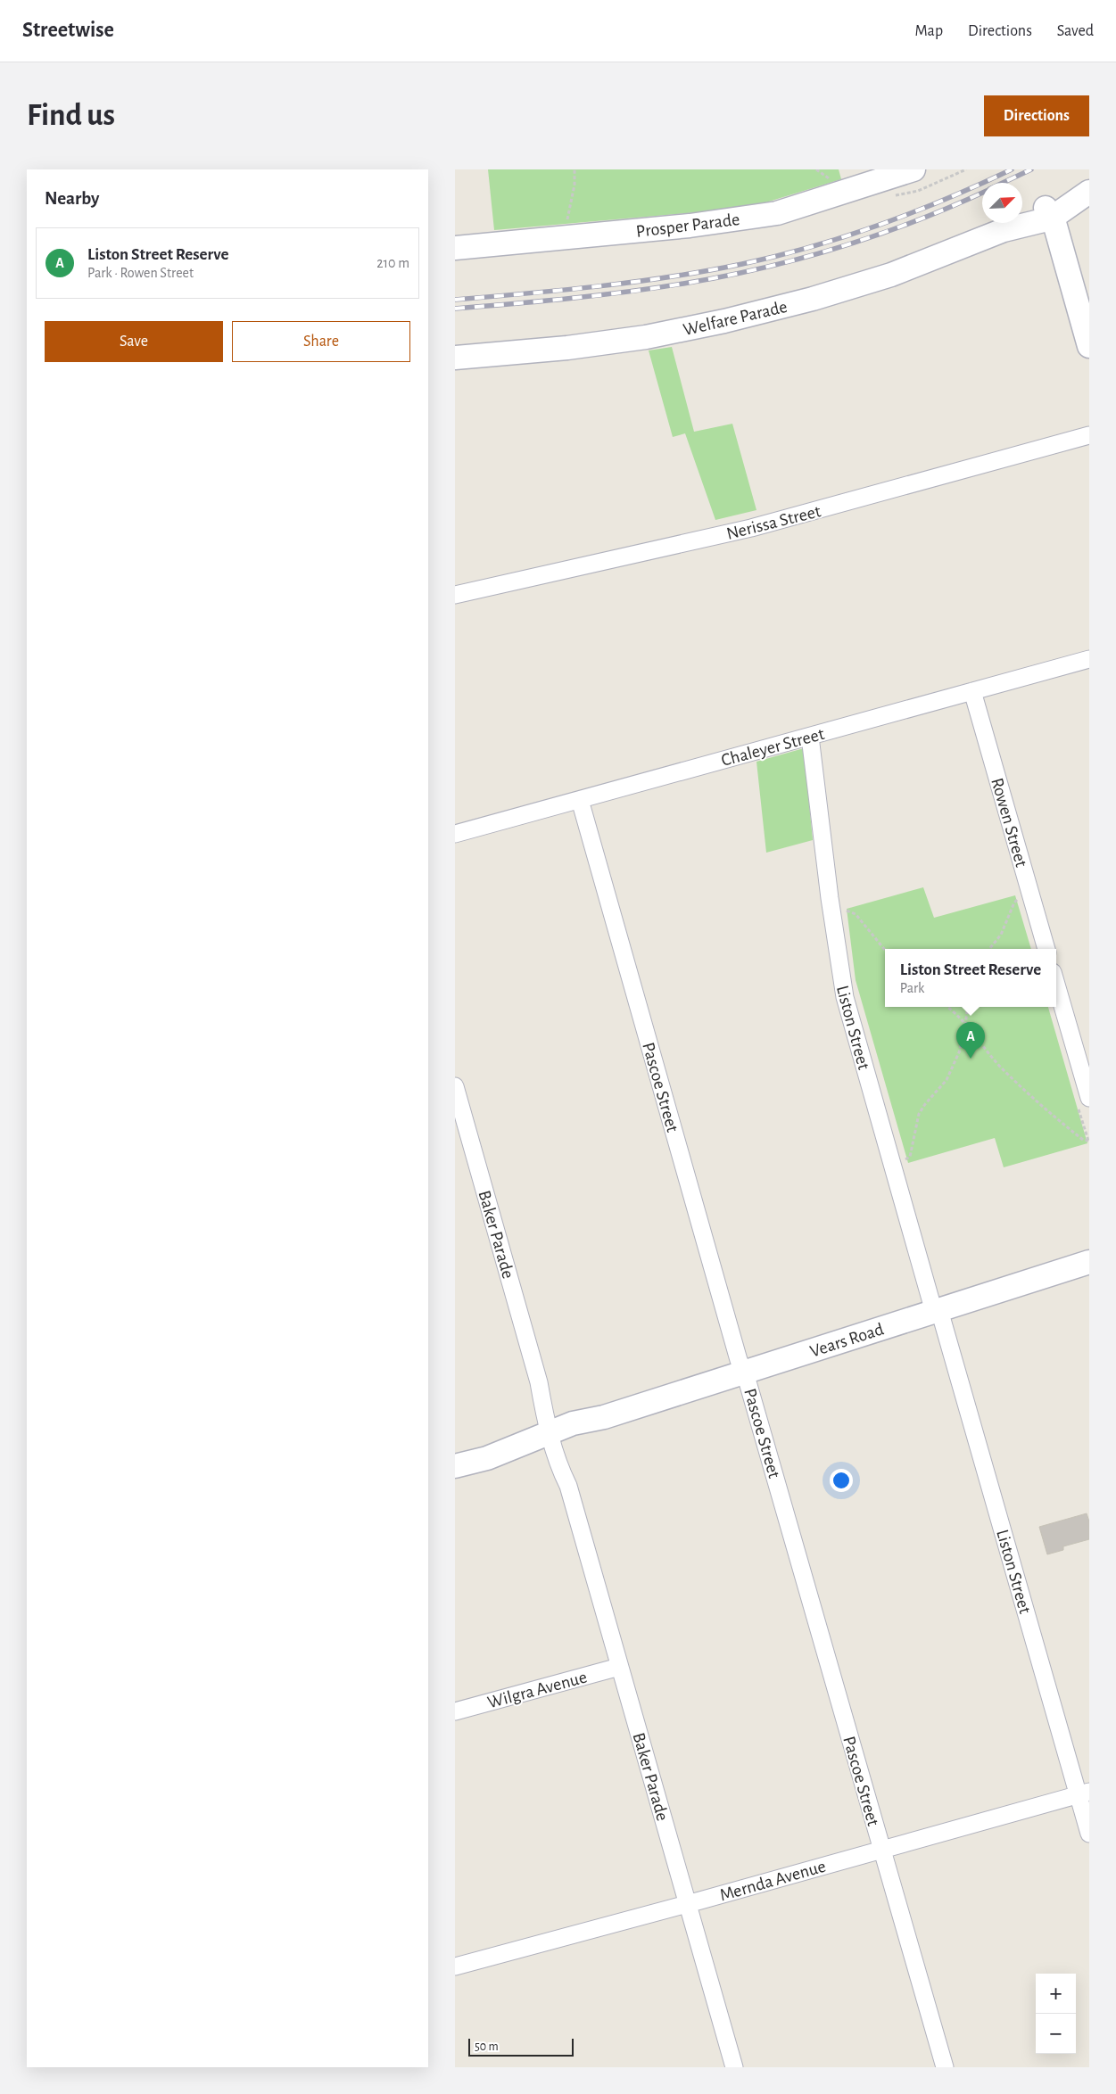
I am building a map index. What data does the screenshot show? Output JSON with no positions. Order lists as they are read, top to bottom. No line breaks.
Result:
{"streets":{"street":["Prosper Parade","Welfare Parade","Nerissa Street","Chaleyer Street","Rowen Street","Liston Street","Pascoe Street","Baker Parade","Vears Road","Wilgra Avenue","Mernda Avenue"]},"crossings":[["Chaleyer Street","Rowen Street"],["Chaleyer Street","Liston Street"],["Chaleyer Street","Pascoe Street"],["Liston Street","Vears Road"],["Liston Street","Mernda Avenue"],["Pascoe Street","Vears Road"],["Pascoe Street","Mernda Avenue"],["Baker Parade","Vears Road"],["Baker Parade","Wilgra Avenue"],["Baker Parade","Mernda Avenue"]],"scale_bar":"50 m","north":"top right","page":{"header":"Streetwise","nav":["Map","Directions","Saved"],"buttons":["Directions",["Save","Share"]],"title":"Find us","heading":"Nearby","list":[{"mark":"A","name":"Liston Street Reserve","note":"Park · Rowen Street","value":"210 m"}],"popup":["Liston Street Reserve","Park"],"pins":"A","map_buttons":["+","−"],"scale":"50 m"}}
